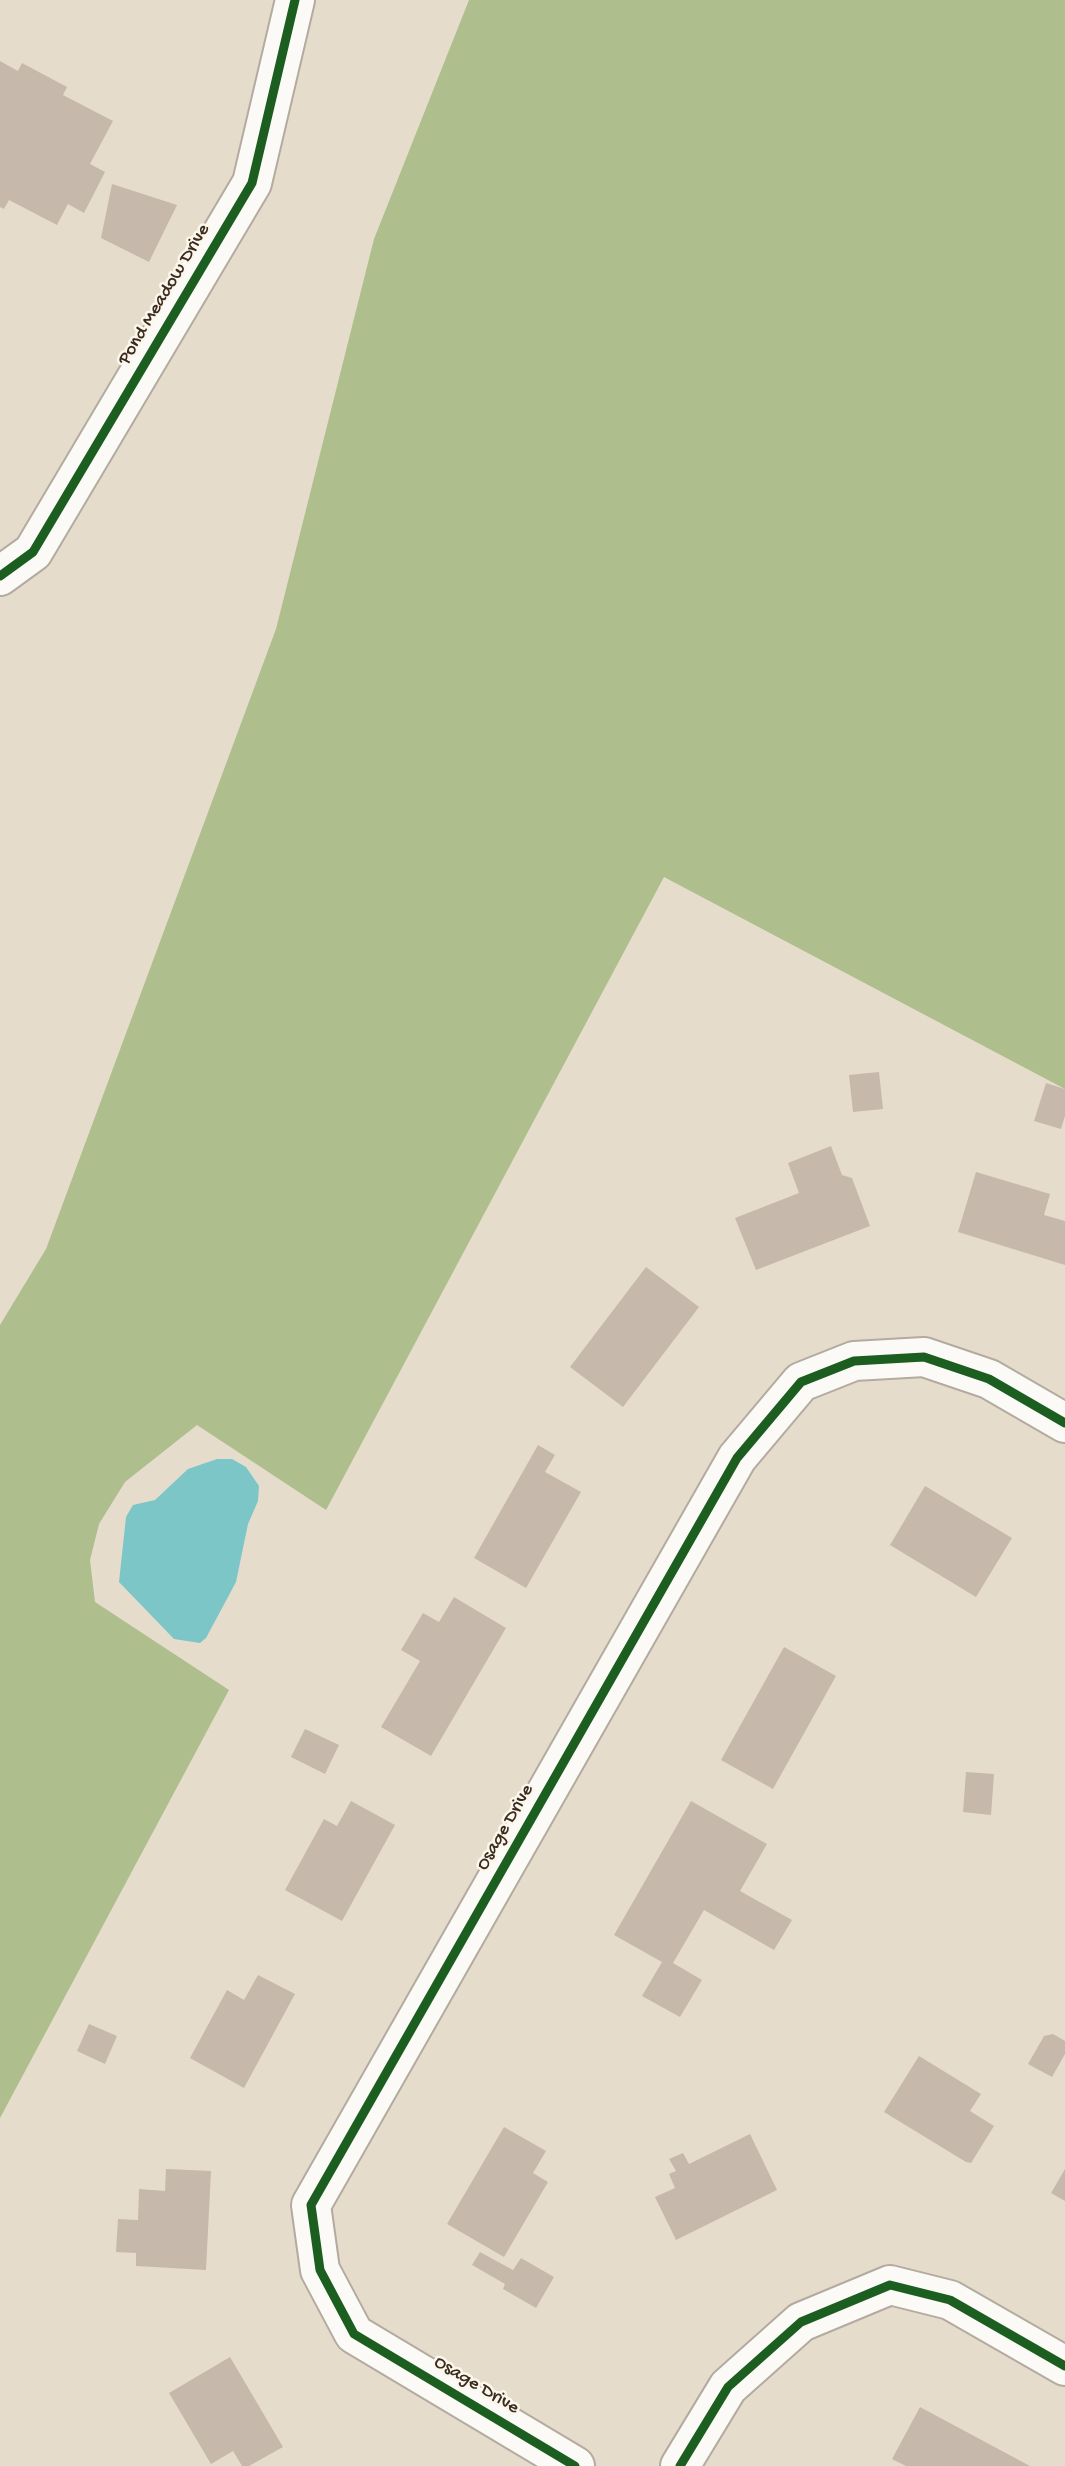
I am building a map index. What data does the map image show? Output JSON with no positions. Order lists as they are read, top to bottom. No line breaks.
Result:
{"streets":{"street":["Pond Meadow Drive","Osage Drive"]}}
